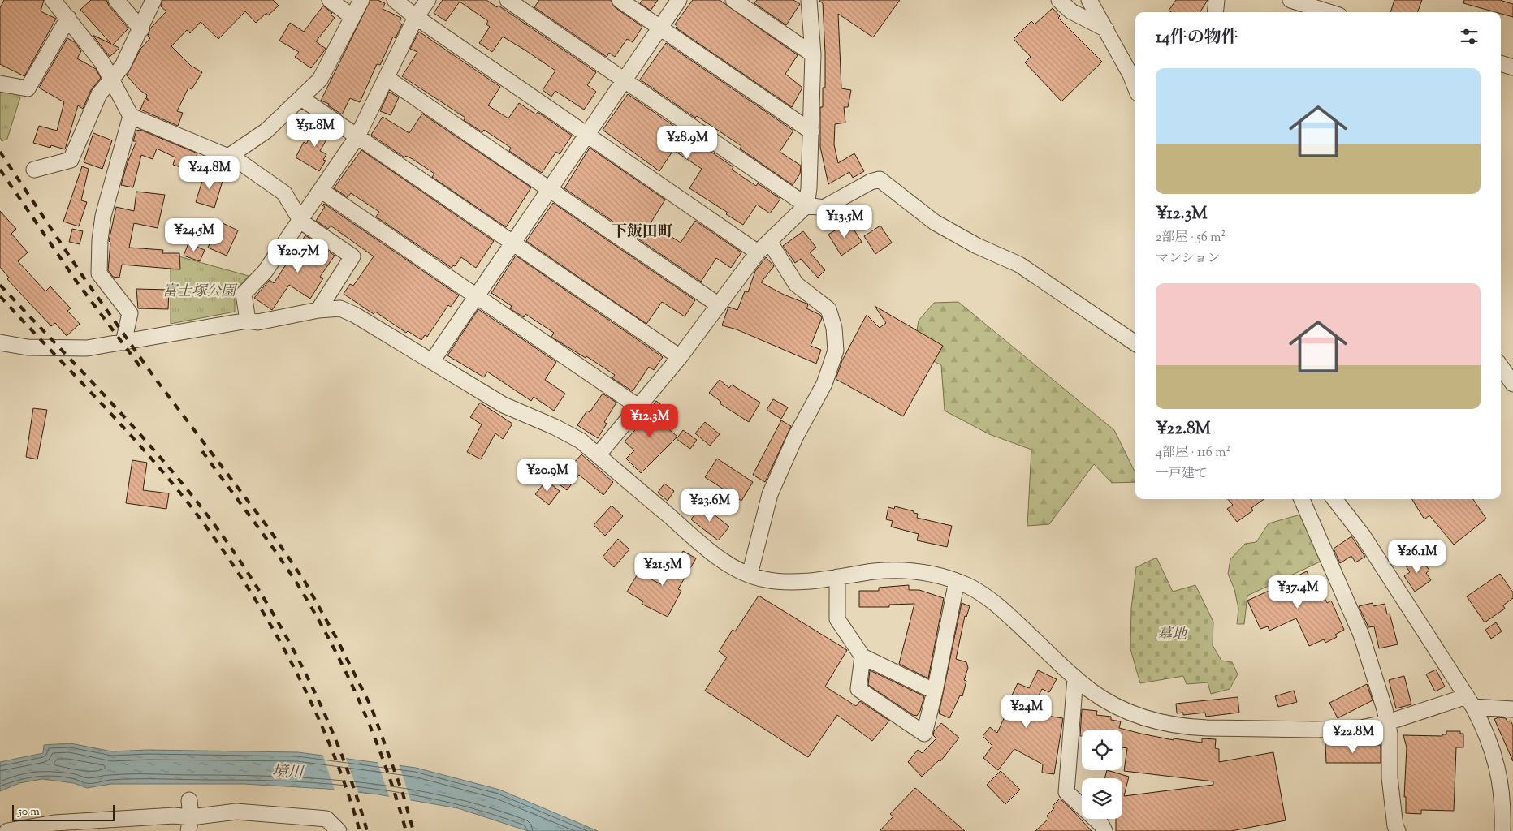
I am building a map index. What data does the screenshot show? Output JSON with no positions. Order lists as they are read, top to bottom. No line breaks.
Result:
{"districts":["下飯田町"],"water":["境川"],"parks":["富士塚公園","墓地"],"scale_bar":"50 m","page":{"heading":"14件の物件","list":[{"name":"¥12.3M","note":"2部屋 · 56 m² · マンション"},{"name":"¥22.8M","note":"4部屋 · 116 m² · 一戸建て"}],"price":["¥51.8M","¥28.9M","¥24.8M","¥13.5M","¥24.5M","¥20.7M","¥12.3M","¥20.9M","¥23.6M","¥26.1M","¥21.5M","¥37.4M","¥24M","¥22.8M"],"scale":"50 m"}}
